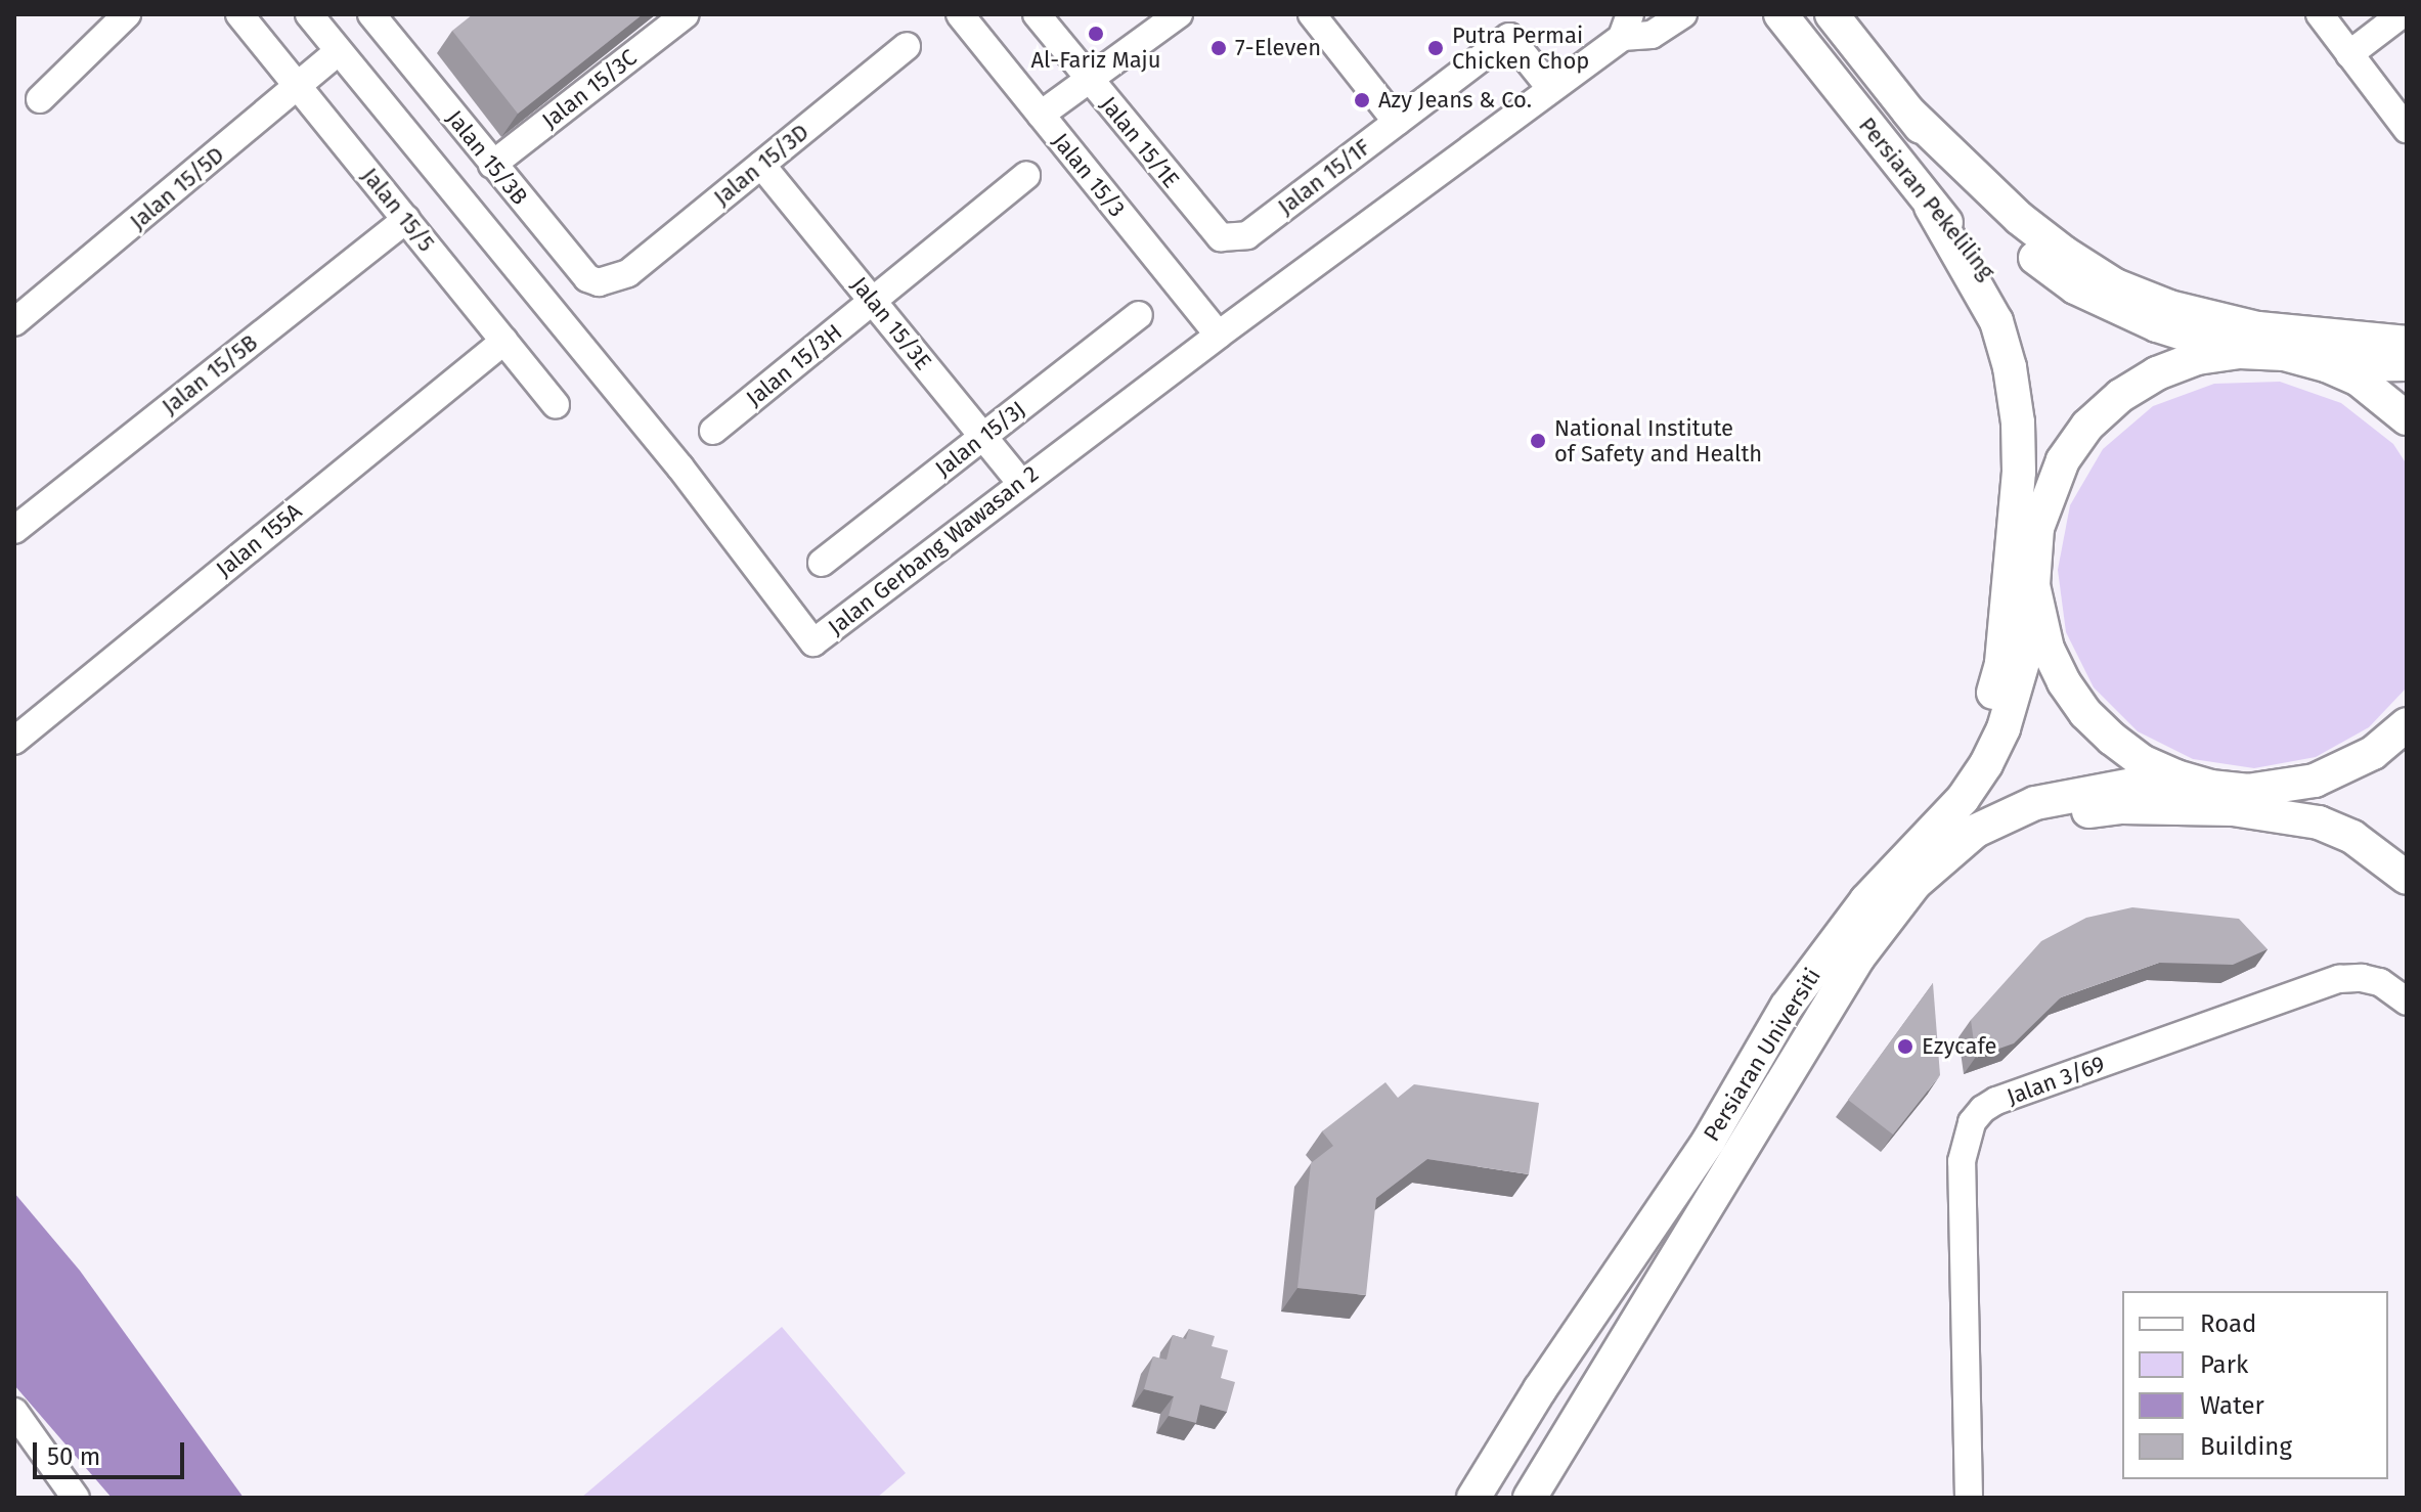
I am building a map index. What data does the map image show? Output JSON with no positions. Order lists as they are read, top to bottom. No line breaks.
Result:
{"streets":{"main road":["Persiaran Pekeliling","Persiaran Universiti"],"street":["Jalan 15/3C","Jalan 15/1E","Jalan 15/3B","Jalan 15/3D","Jalan 15/3","Jalan 15/1F","Jalan 15/5D","Jalan 15/5","Jalan 15/3E","Jalan 15/3H","Jalan 15/5B","Jalan 15/3J","Jalan 155A","Jalan Gerbang Wawasan 2","Jalan 3/69"]},"crossings":[["Jalan 15/3C","Jalan 15/3B"],["Jalan 15/1E","Jalan 15/1F"],["Jalan 15/3B","Jalan 15/3D"],["Jalan 15/3D","Jalan 15/3E"],["Jalan 15/3","Jalan Gerbang Wawasan 2"],["Jalan 15/1F","Jalan Gerbang Wawasan 2"],["Jalan 15/5D","Jalan 15/5"],["Jalan 15/5D","Jalan Gerbang Wawasan 2"],["Jalan 15/5","Jalan 15/5B"],["Jalan 15/5","Jalan 155A"],["Jalan 15/3E","Jalan 15/3H"],["Jalan 15/3E","Jalan 15/3J"],["Jalan 15/3E","Jalan Gerbang Wawasan 2"]],"places":["Al-Fariz Maju","7-Eleven","Putra Permai Chicken Chop","Azy Jeans & Co.","National Institute of Safety and Health","Ezycafe"],"legend":["Road","Park","Water","Building"],"scale_bar":"50 m"}
